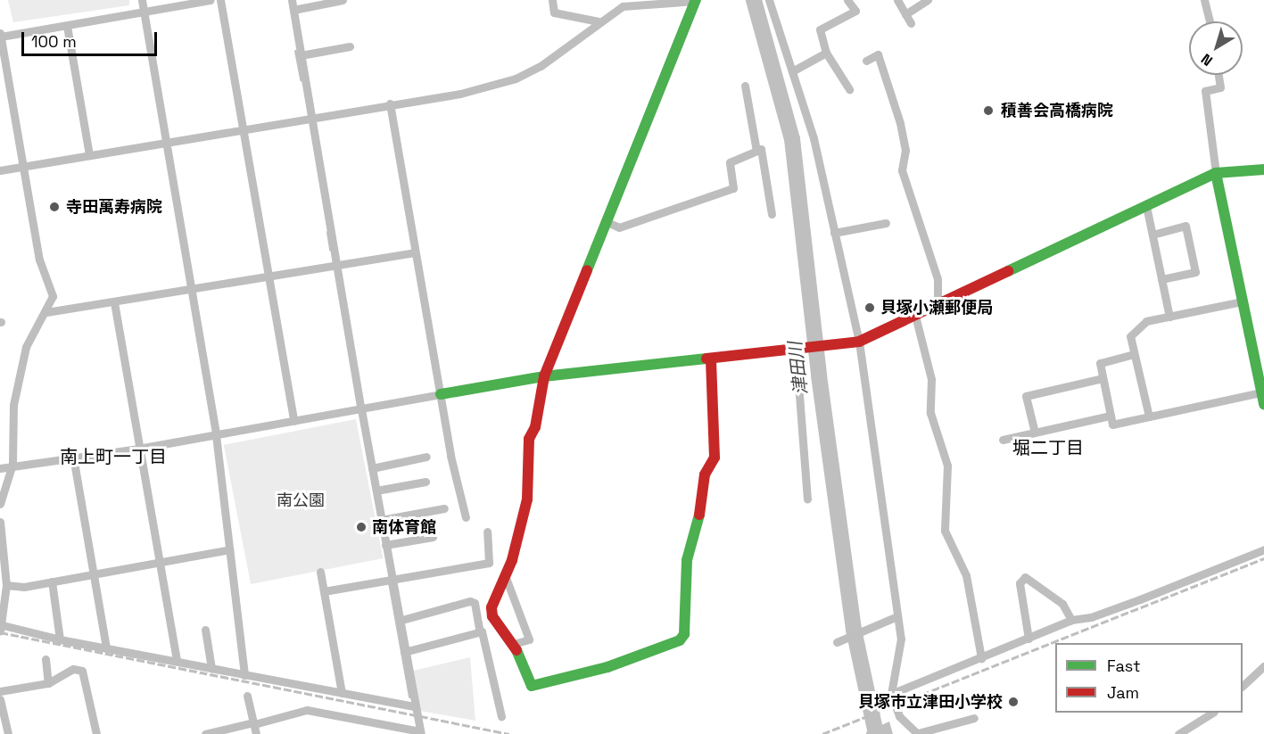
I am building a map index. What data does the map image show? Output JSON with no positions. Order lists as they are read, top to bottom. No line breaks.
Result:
{"districts":["堀二丁目","南上町一丁目"],"water":["津田川"],"parks":["南公園"],"places":["積善会高橋病院","寺田萬寿病院","貝塚小瀬郵便局","南体育館","貝塚市立津田小学校"],"legend":["Fast","Jam"],"scale_bar":"100 m","north":"bottom left"}
